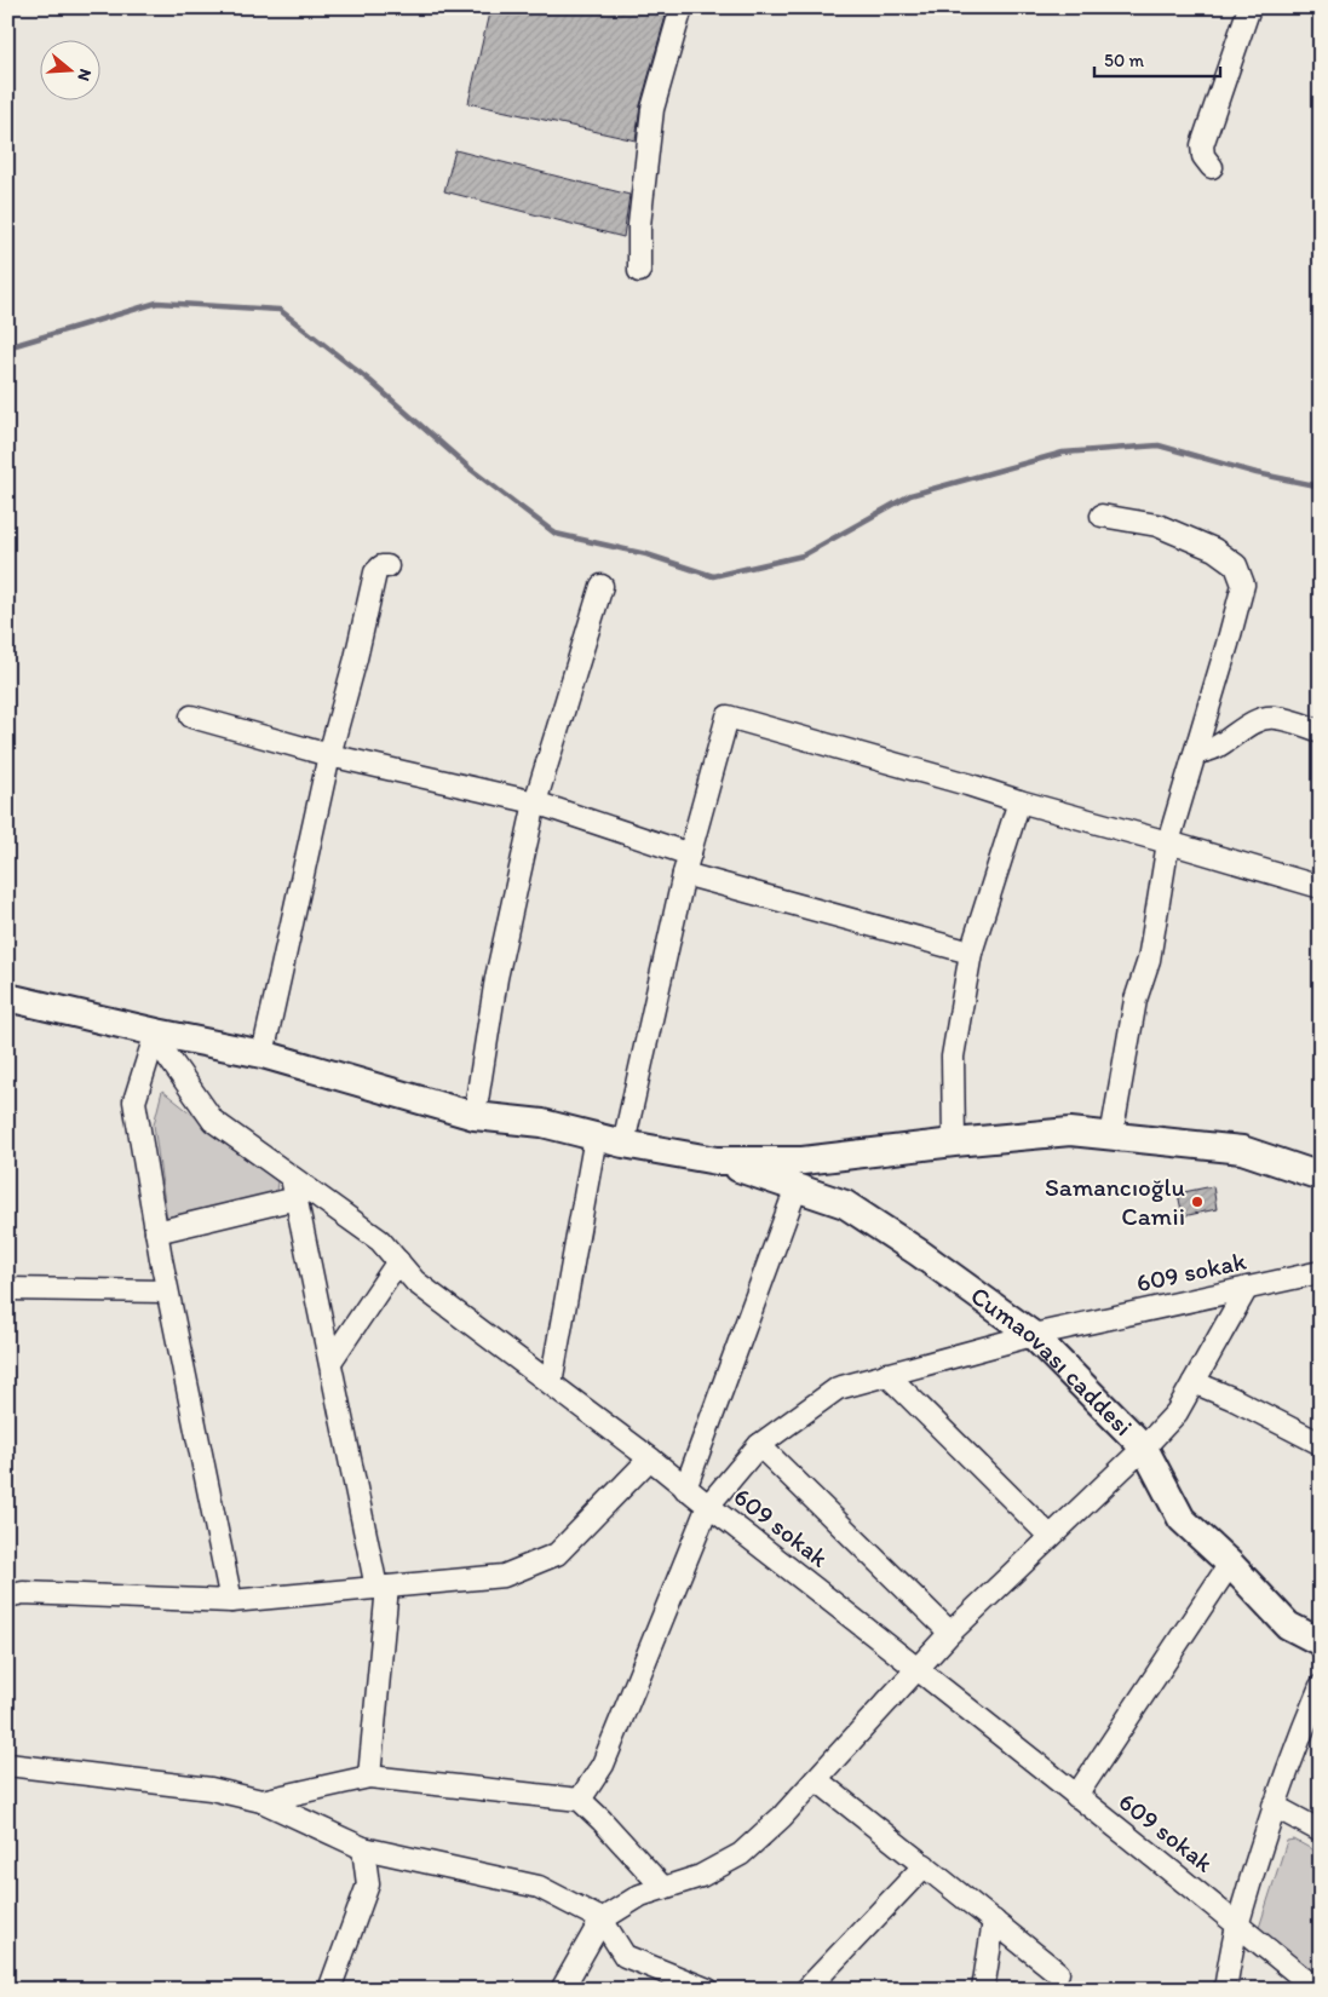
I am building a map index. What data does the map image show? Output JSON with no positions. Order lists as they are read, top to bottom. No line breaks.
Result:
{"streets":{"main road":["Cumaovası caddesi"],"street":["609 sokak"]},"crossings":[["609 sokak","Cumaovası caddesi"]],"places":["Samancıoğlu Camii"],"scale_bar":"50 m","north":"right"}
